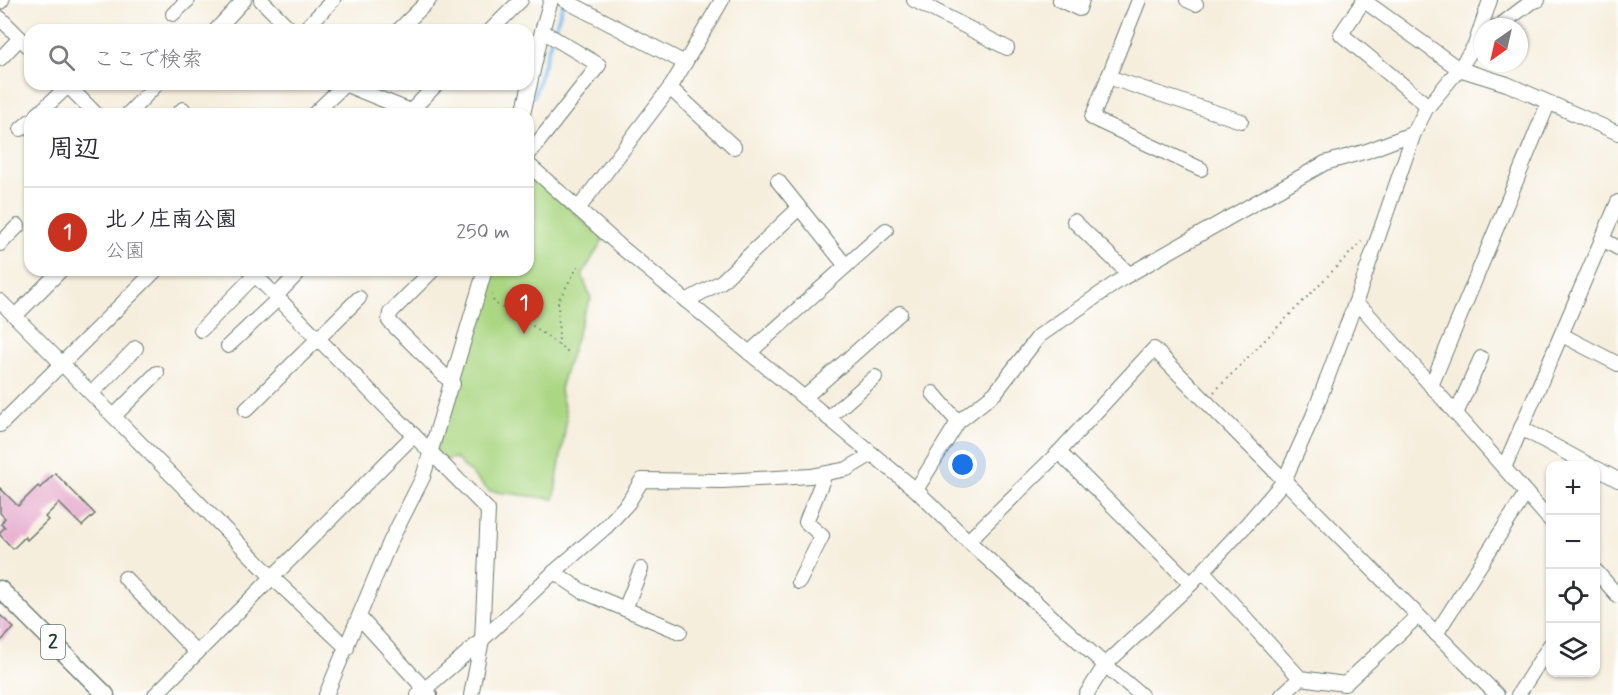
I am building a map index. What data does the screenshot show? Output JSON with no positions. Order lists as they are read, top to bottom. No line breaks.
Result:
{"streets":{"main road":["2"]},"north":"bottom left","page":{"search":"ここで検索","heading":"周辺","list":[{"mark":"1","name":"北ノ庄南公園","note":"公園","value":"250 m"}],"pins":"1","map_buttons":["+","−"]}}
